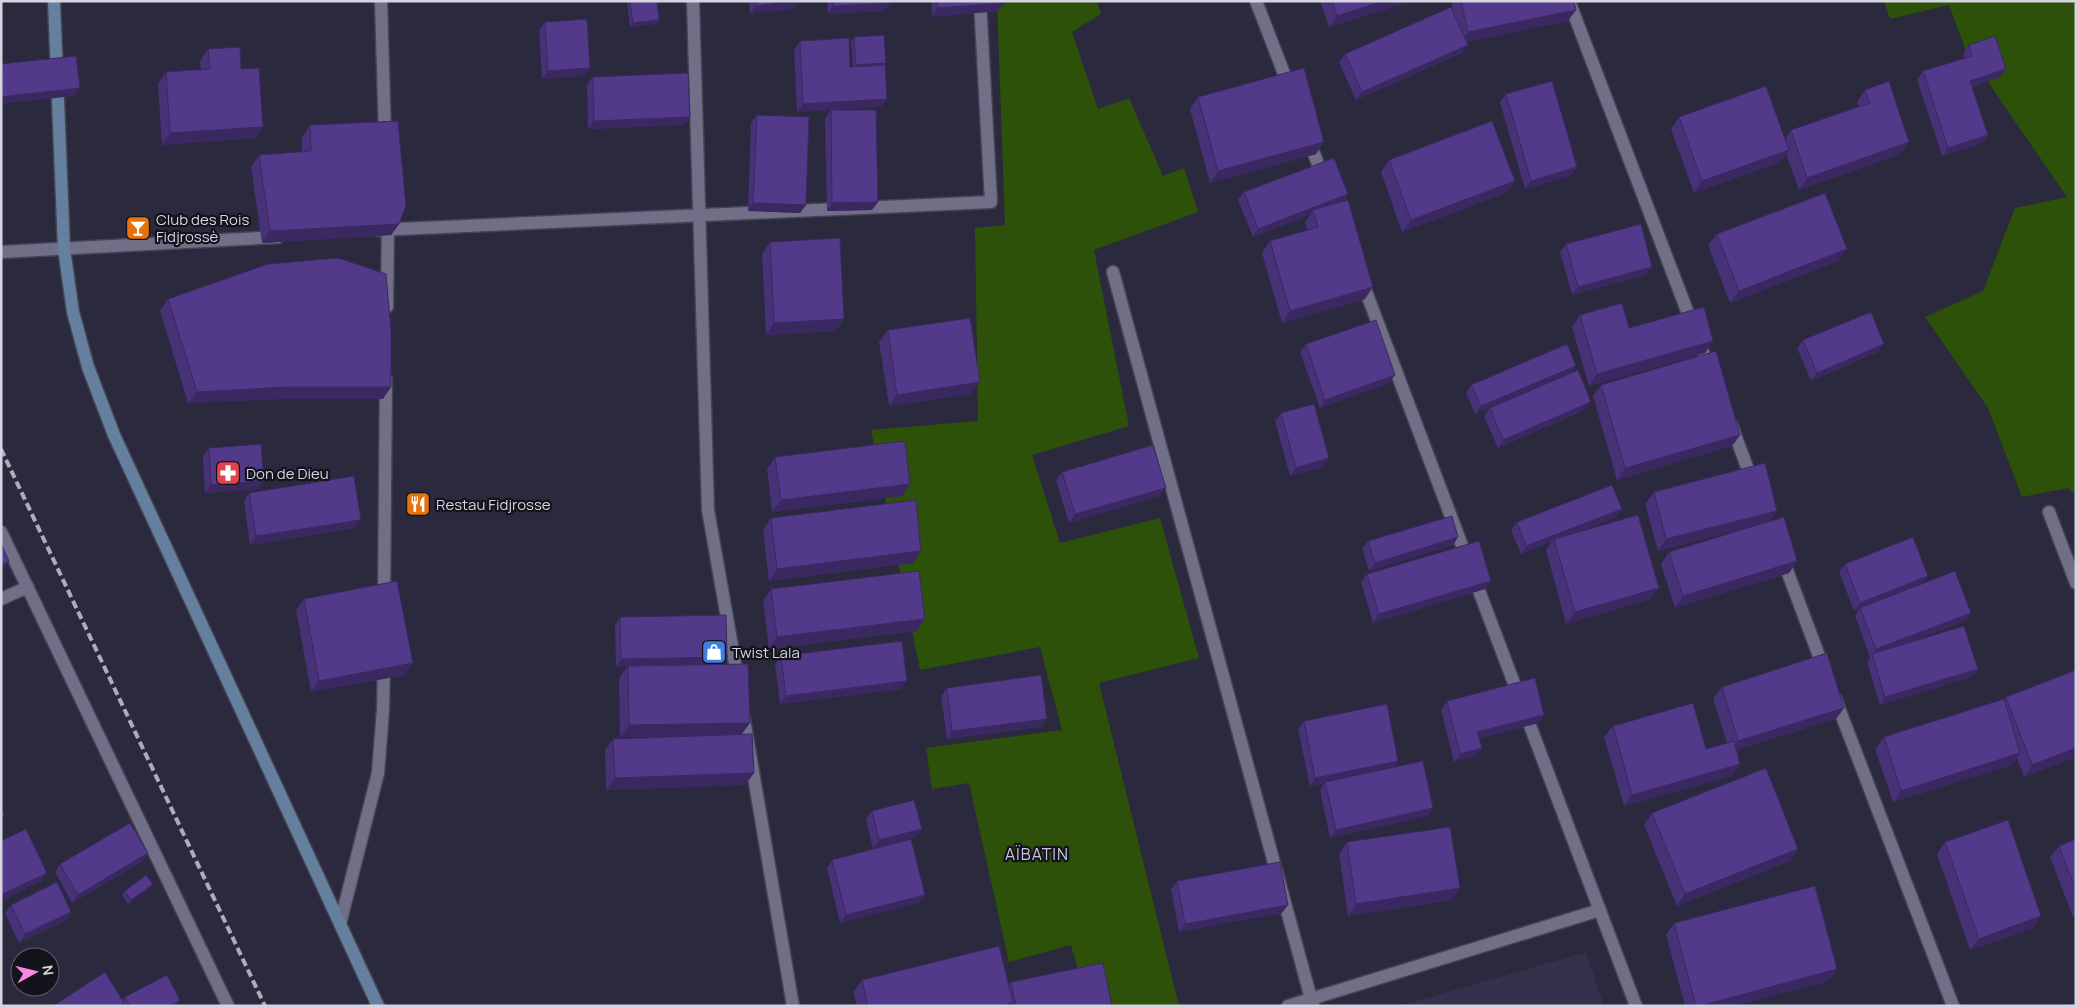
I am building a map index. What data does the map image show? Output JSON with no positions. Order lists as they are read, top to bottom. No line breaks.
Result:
{"districts":["AÏBATIN"],"places":{"bar":["Club des Rois Fidjrossè"],"pharmacy":["Don de Dieu"],"restaurant":["Restau Fidjrosse"],"shop":["Twist Lala"]},"north":"right"}
